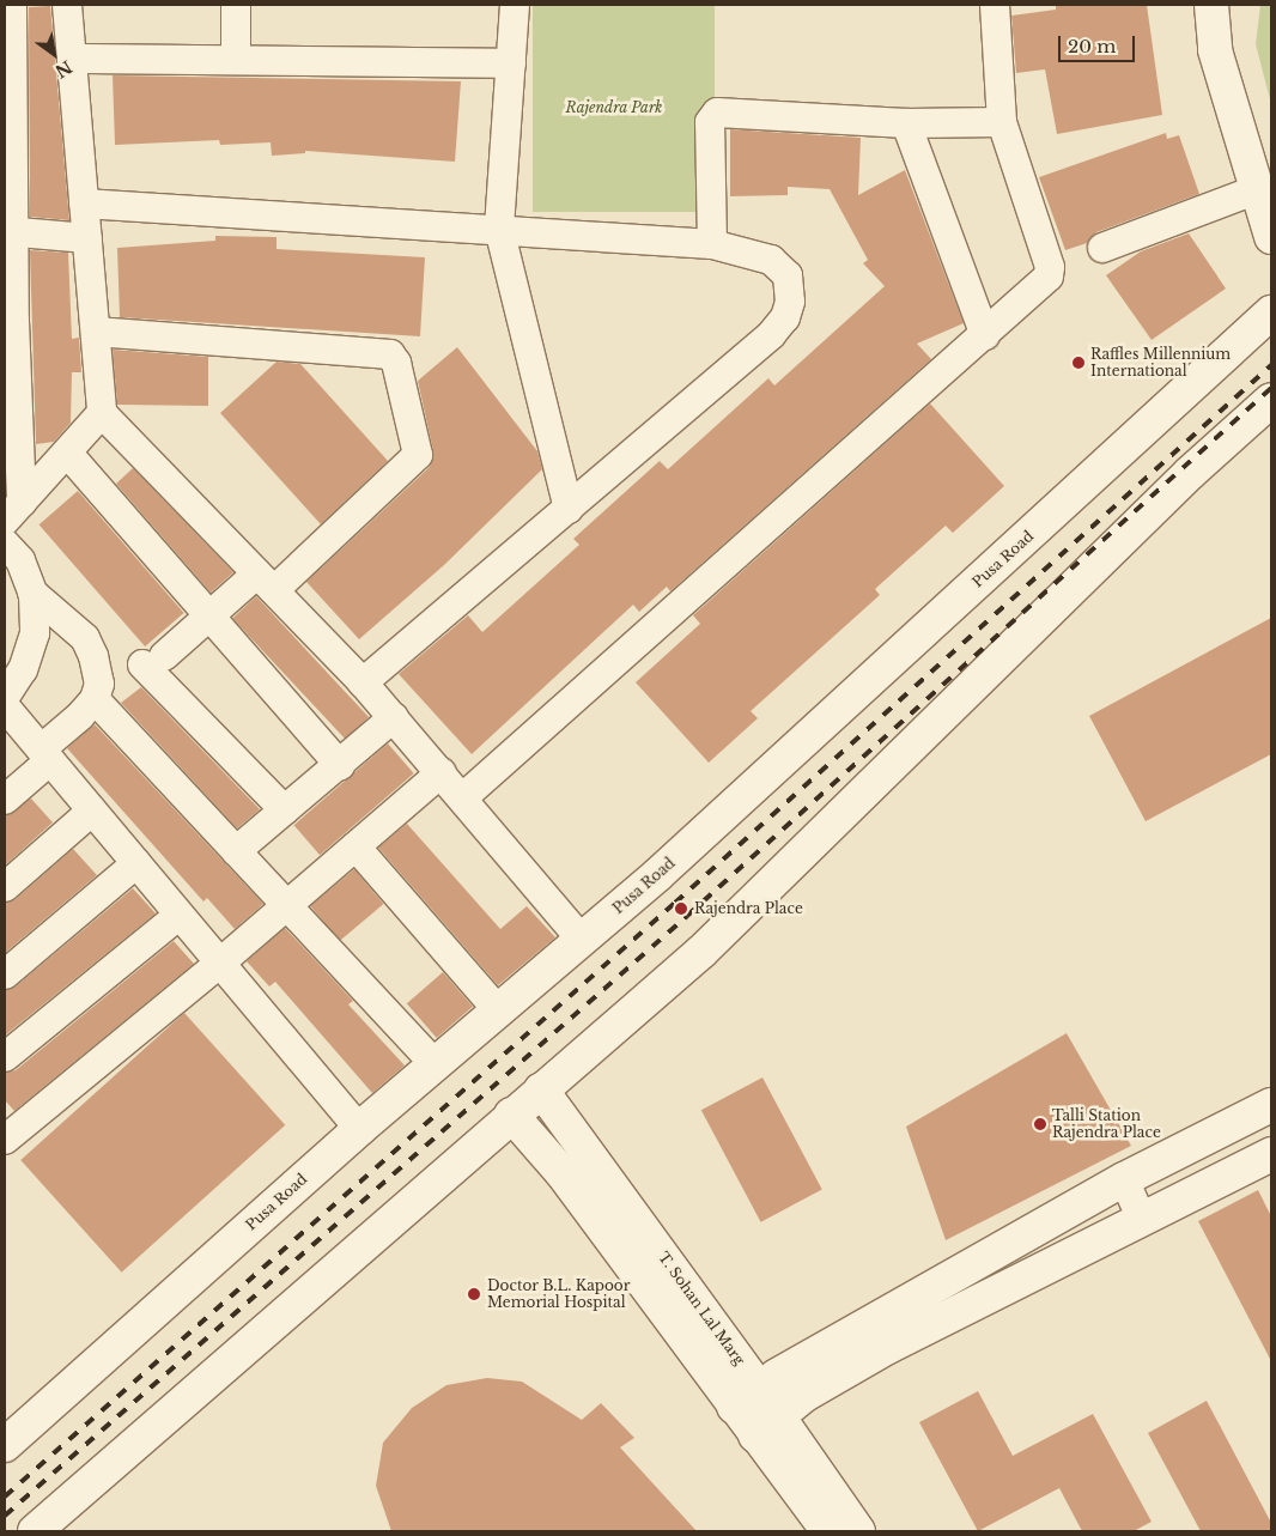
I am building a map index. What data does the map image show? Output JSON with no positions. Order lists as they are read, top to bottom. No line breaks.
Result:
{"streets":{"main road":["Pusa Road","T. Sohan Lal Marg"]},"parks":["Rajendra Park"],"places":["Raffles Millennium International","Rajendra Place","Talli Station Rajendra Place","Doctor B.L. Kapoor Memorial Hospital"],"scale_bar":"20 m","north":"bottom right"}
